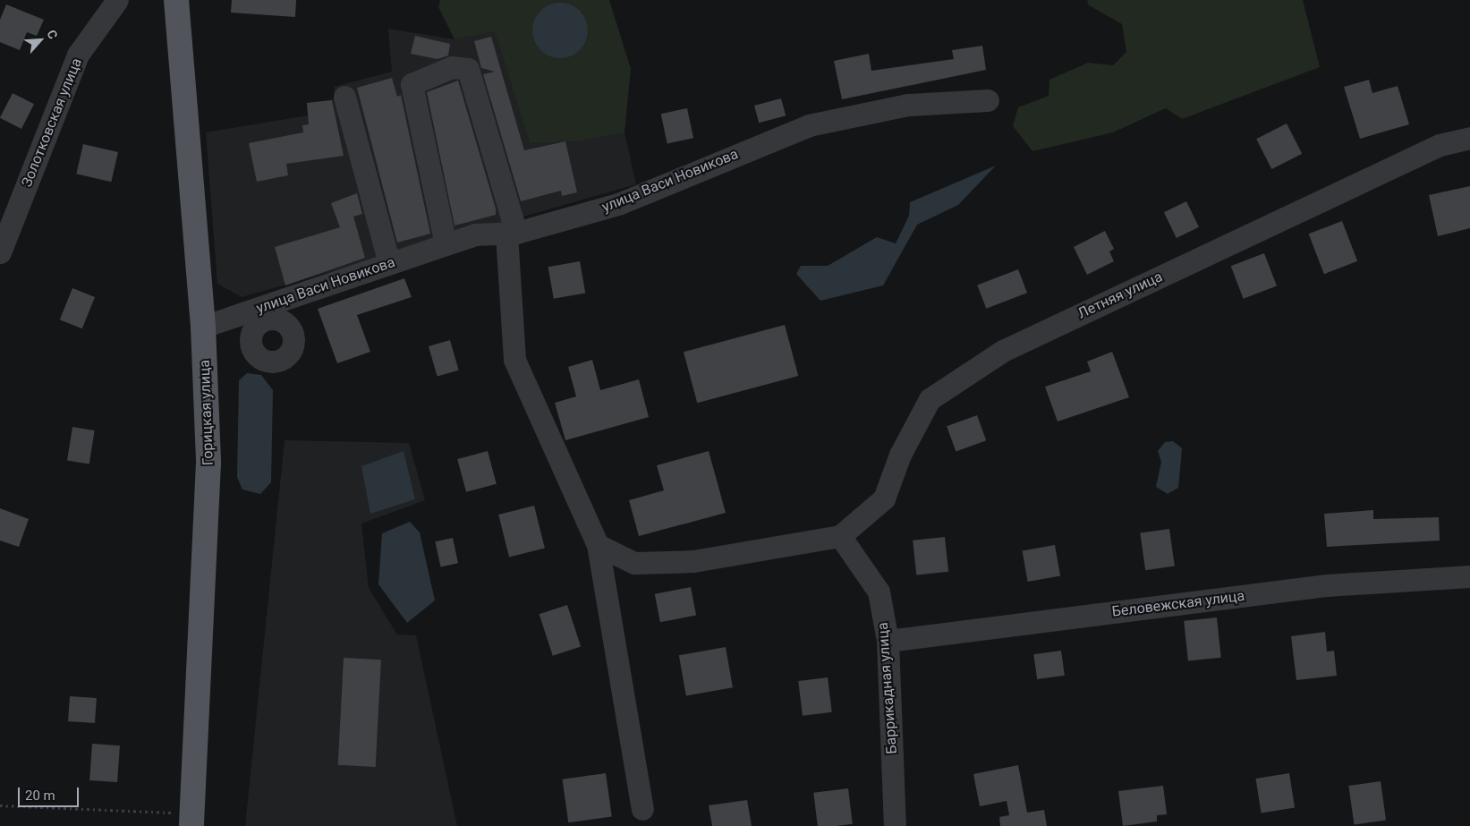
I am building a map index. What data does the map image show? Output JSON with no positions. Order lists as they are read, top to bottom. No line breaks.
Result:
{"streets":{"main road":["Горицкая улица"],"street":["Золотковская улица","улица Васи Новикова","Летняя улица","Беловежская улица","Баррикадная улица"]},"crossings":[["улица Васи Новикова","Горицкая улица"],["Летняя улица","Баррикадная улица"],["Беловежская улица","Баррикадная улица"]],"scale_bar":"20 m","north":"top right"}
